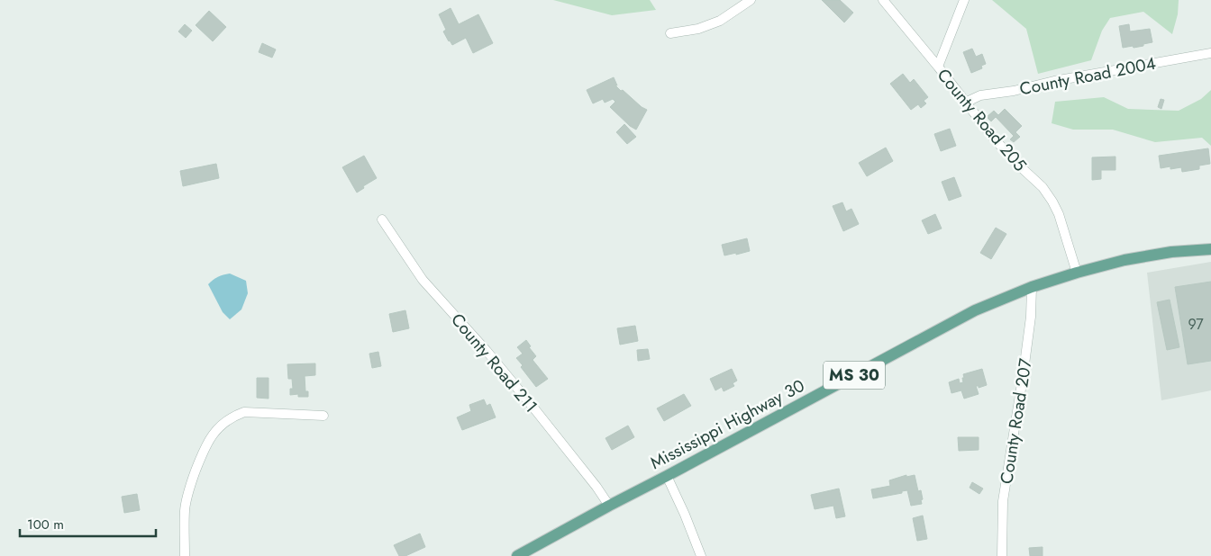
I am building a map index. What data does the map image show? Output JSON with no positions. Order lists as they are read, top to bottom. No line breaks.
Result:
{"streets":{"main road":["MS 30","Mississippi Highway 30"],"street":["County Road 2004","County Road 205","County Road 211","County Road 207"]},"crossings":[["County Road 2004","County Road 205"],["County Road 205","Mississippi Highway 30"],["County Road 211","Mississippi Highway 30"],["County Road 207","Mississippi Highway 30"]],"house_numbers":["97"],"scale_bar":"100 m"}
